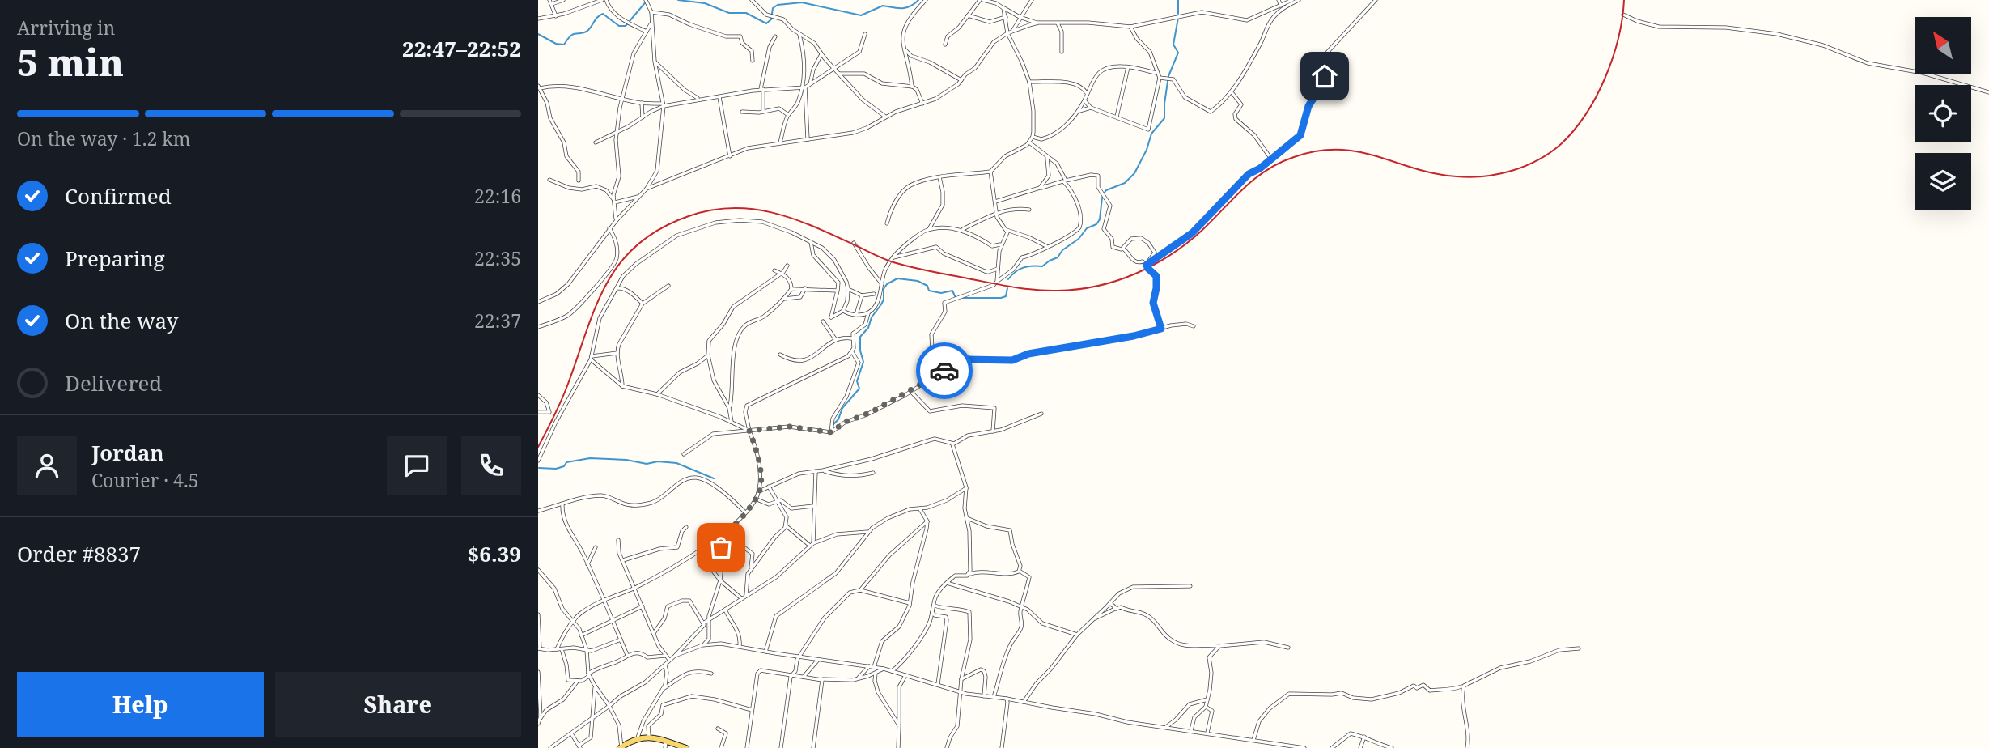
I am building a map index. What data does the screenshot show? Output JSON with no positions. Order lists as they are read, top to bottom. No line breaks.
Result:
{"north":"top left","page":{"heading":["5 min","Arriving in","22:47–22:52"],"panel":["Jordan","Courier · 4.5","Order #8837","$6.39"],"bar":"On the way · 1.2 km","list":[["Confirmed","22:16"],["Preparing","22:35"],["On the way","22:37"],"Delivered"],"buttons":["Help","Share"]}}
